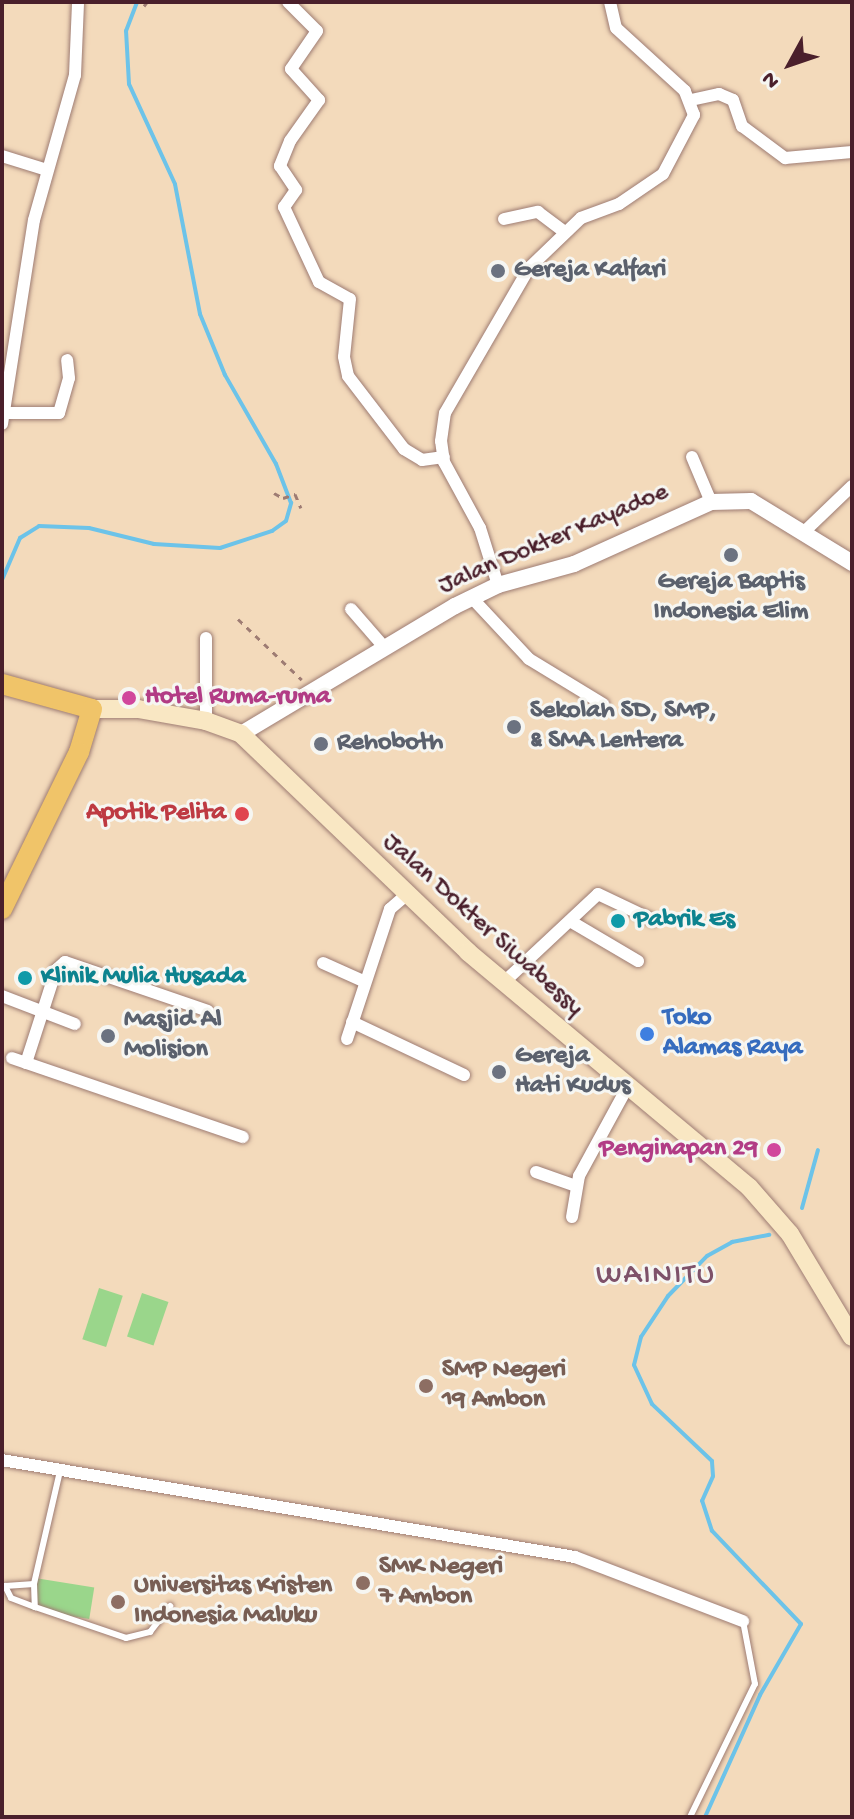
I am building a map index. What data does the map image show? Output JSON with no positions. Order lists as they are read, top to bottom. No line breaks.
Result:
{"streets":{"main road":["Jalan Dokter Siwabessy"],"street":["Jalan Dokter Kayadoe"]},"crossings":[["Jalan Dokter Kayadoe","Jalan Dokter Siwabessy"]],"districts":["WAINITU"],"places":["Gereja Kalfari","Gereja Baptis Indonesia Elim","Hotel Ruma-ruma","Sekolah SD, SMP, & SMA Lentera","Rehoboth","Apotik Pelita","Pabrik Es","Klinik Mulia Husada","Toko Alamas Raya","Masjid Al Molision","Gereja Hati Kudus","Penginapan 29","SMP Negeri 19 Ambon","SMK Negeri 7 Ambon","Universitas Kristen Indonesia Maluku"],"north":"bottom left"}
